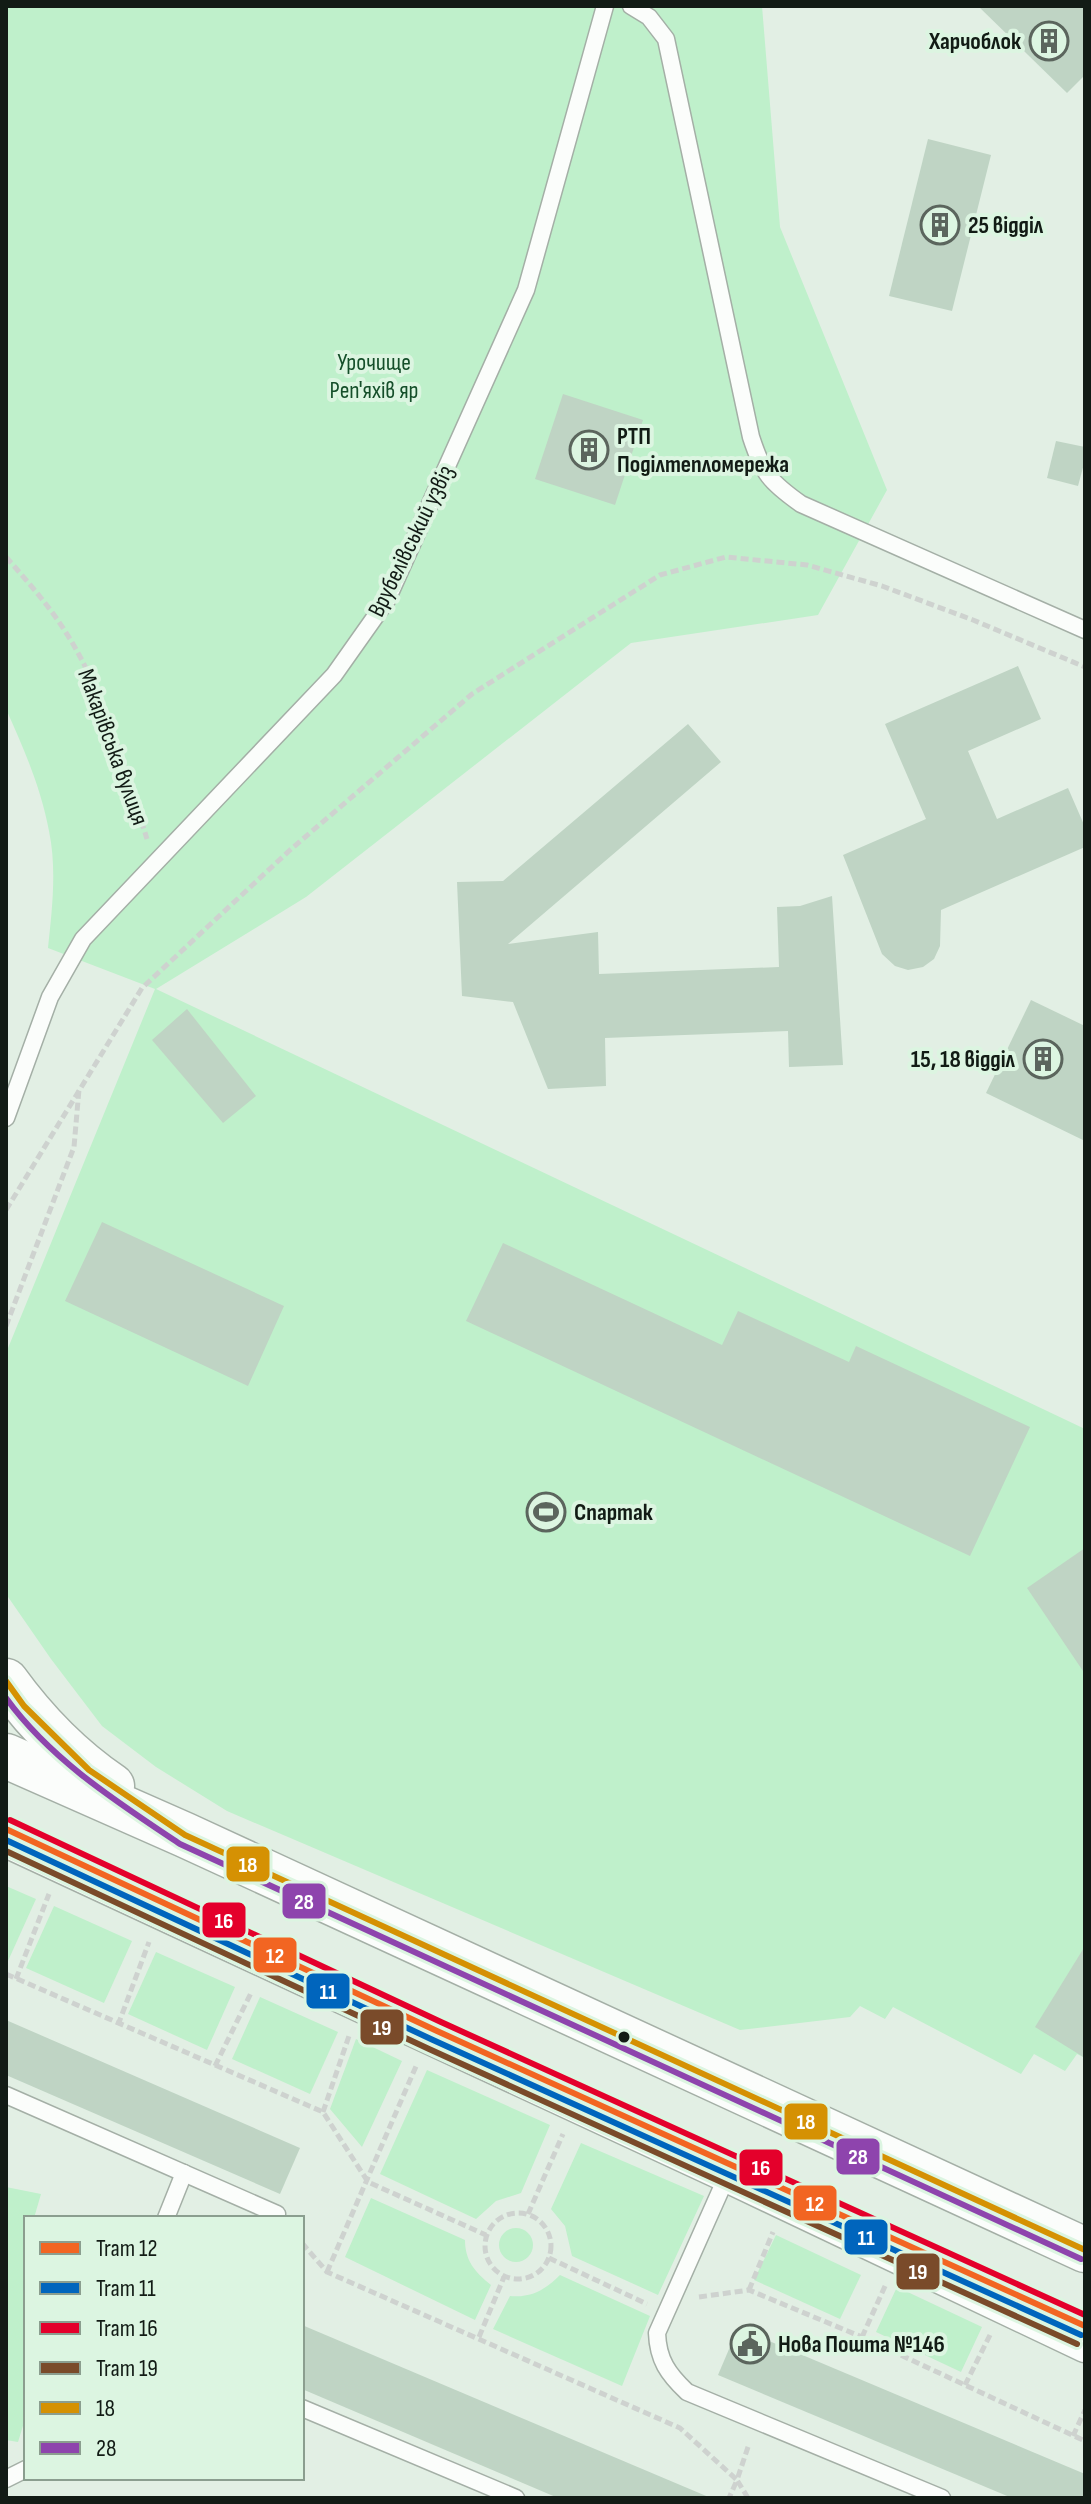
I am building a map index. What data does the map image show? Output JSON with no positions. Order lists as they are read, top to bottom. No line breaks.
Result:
{"streets":{"lane":["Врубелівський узвіз"],"path":["Макарівська вулиця"]},"crossings":[["Врубелівський узвіз","Макарівська вулиця"]],"parks":["Урочище Реп'яхів яр"],"places":{"building":["Харчоблок","25 відділ","РТП Поділтепломережа","15, 18 відділ"],"sports":["Спартак"],"public building":["Нова Пошта №146"]},"lines":["transit line 18","transit line 28","tram line 16","tram line 12","tram line 11","tram line 19"],"legend":["Tram 12","Tram 11","Tram 16","Tram 19","18","28"]}
